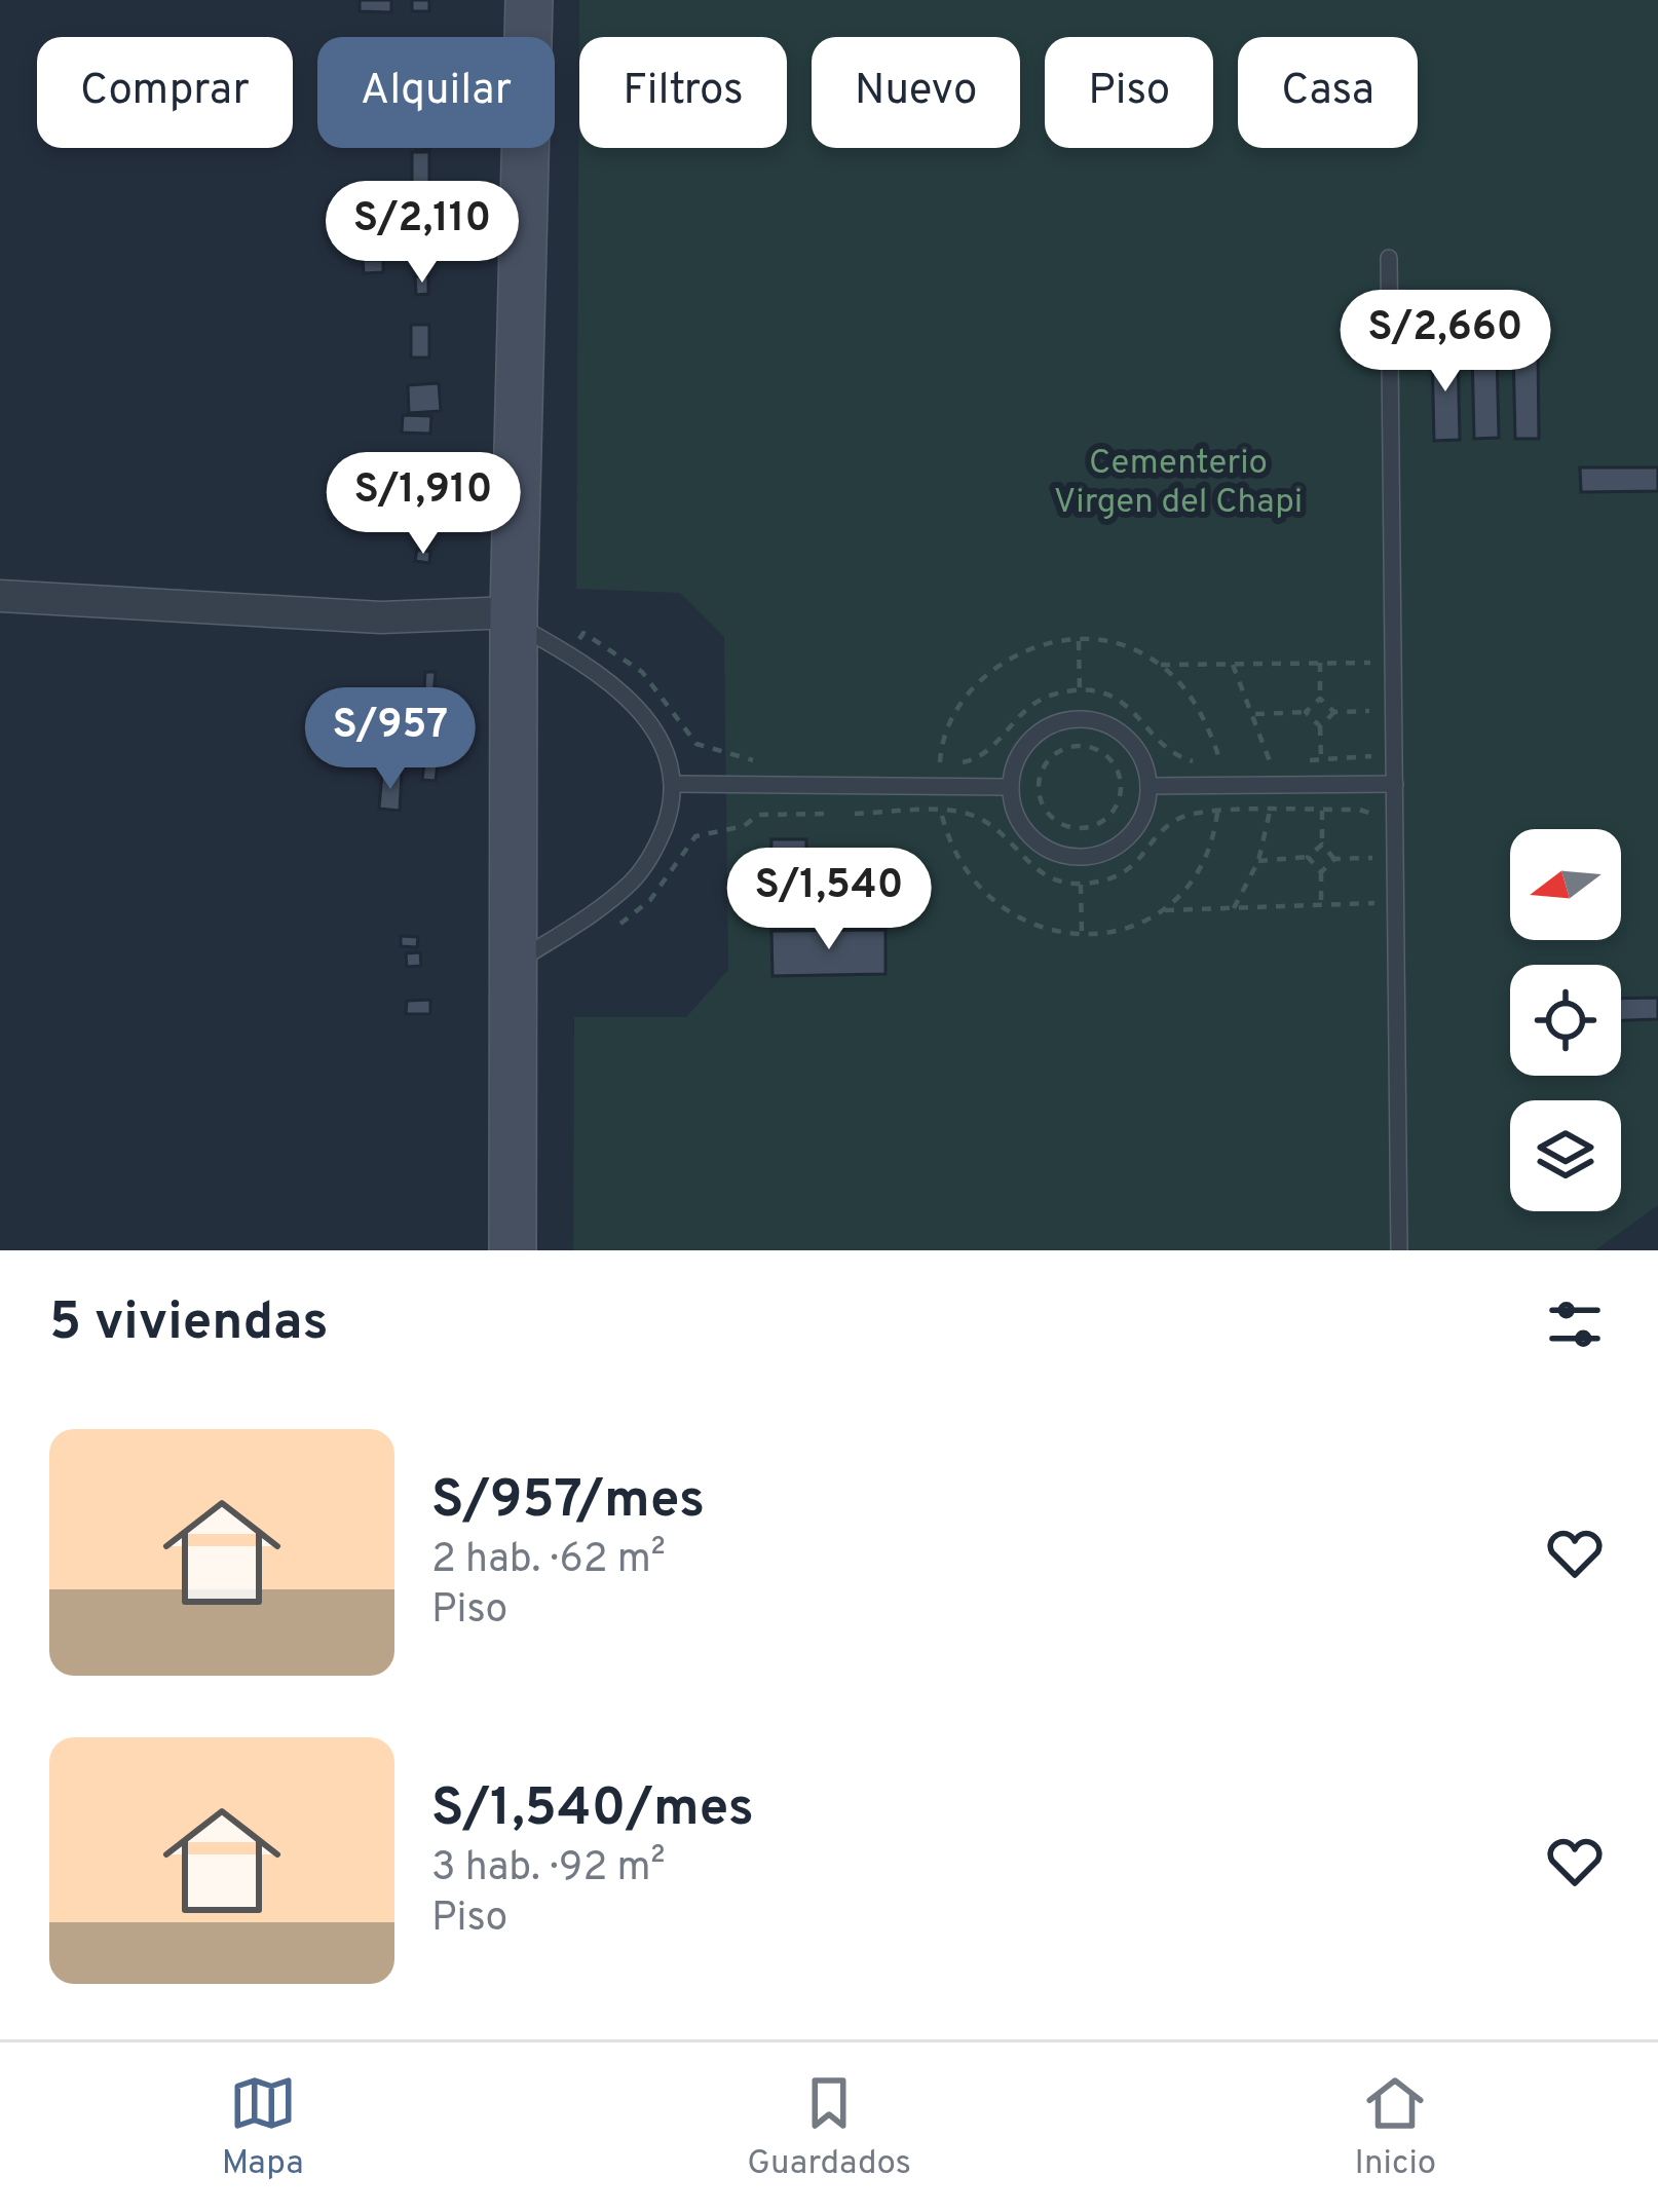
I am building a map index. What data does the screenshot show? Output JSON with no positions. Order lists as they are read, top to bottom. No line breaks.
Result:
{"parks":["Cementerio Virgen del Chapi"],"north":"left","page":{"chip":["Comprar","Alquilar","Filtros","Nuevo","Piso","Casa"],"price":["S/2,110","S/2,660","S/1,910","S/957","S/1,540"],"heading":"5 viviendas","list":[{"name":"S/957/mes","note":"2 hab. · 62 m² · Piso"},{"name":"S/1,540/mes","note":"3 hab. · 92 m² · Piso"}],"tabs":["Mapa","Guardados","Inicio"]}}
